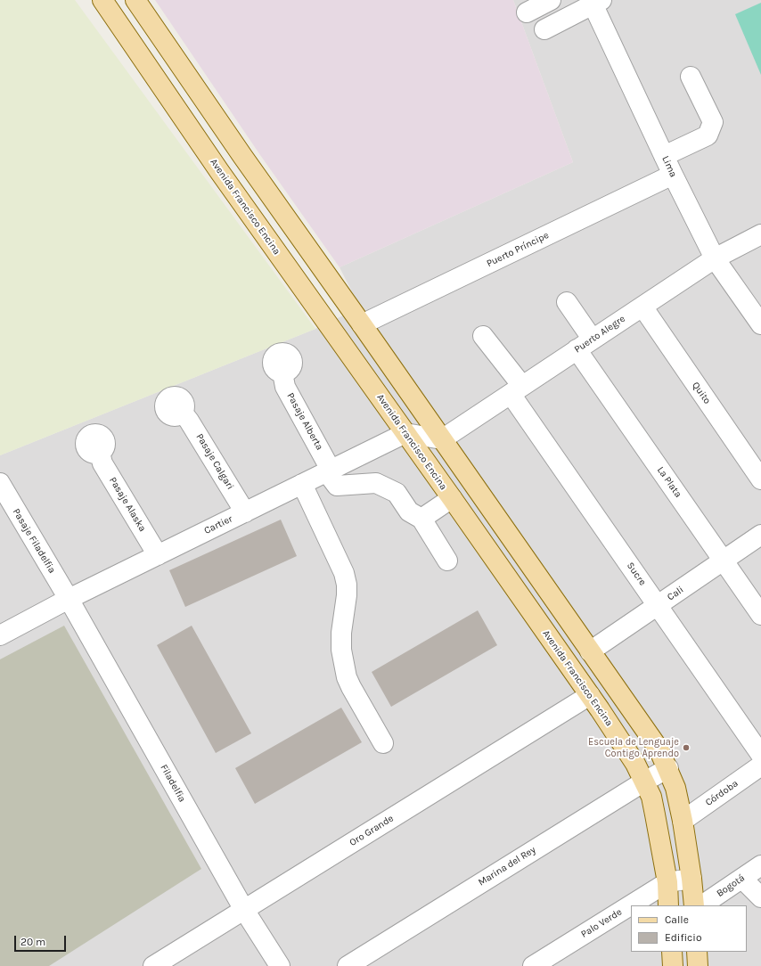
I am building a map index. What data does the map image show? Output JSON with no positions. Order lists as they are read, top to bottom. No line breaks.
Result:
{"streets":{"main road":["Avenida Francisco Encina"],"street":["Lima","Puerto Príncipe","Puerto Alegre","Quito","Pasaje Alberta","Pasaje Calgari","La Plata","Pasaje Alaska","Cartier","Pasaje Filadelfia","Sucre","Cali","Filadelfia","Córdoba","Oro Grande","Marina del Rey","Bogotá","Palo Verde"]},"crossings":[["Lima","Puerto Príncipe"],["Lima","Puerto Alegre"],["Avenida Francisco Encina","Cartier"],["Avenida Francisco Encina","Oro Grande"],["Avenida Francisco Encina","Marina del Rey"],["Avenida Francisco Encina","Palo Verde"],["Puerto Alegre","Quito"],["Puerto Alegre","La Plata"],["Puerto Alegre","Sucre"],["Pasaje Alberta","Cartier"],["Pasaje Calgari","Cartier"],["La Plata","Cali"],["Pasaje Alaska","Cartier"],["Cartier","Pasaje Filadelfia"],["Cartier","Filadelfia"],["Pasaje Filadelfia","Filadelfia"],["Sucre","Cali"],["Filadelfia","Oro Grande"]],"places":["Escuela de Lenguaje Contigo Aprendo"],"legend":["Calle","Edificio"],"scale_bar":"20 m"}
